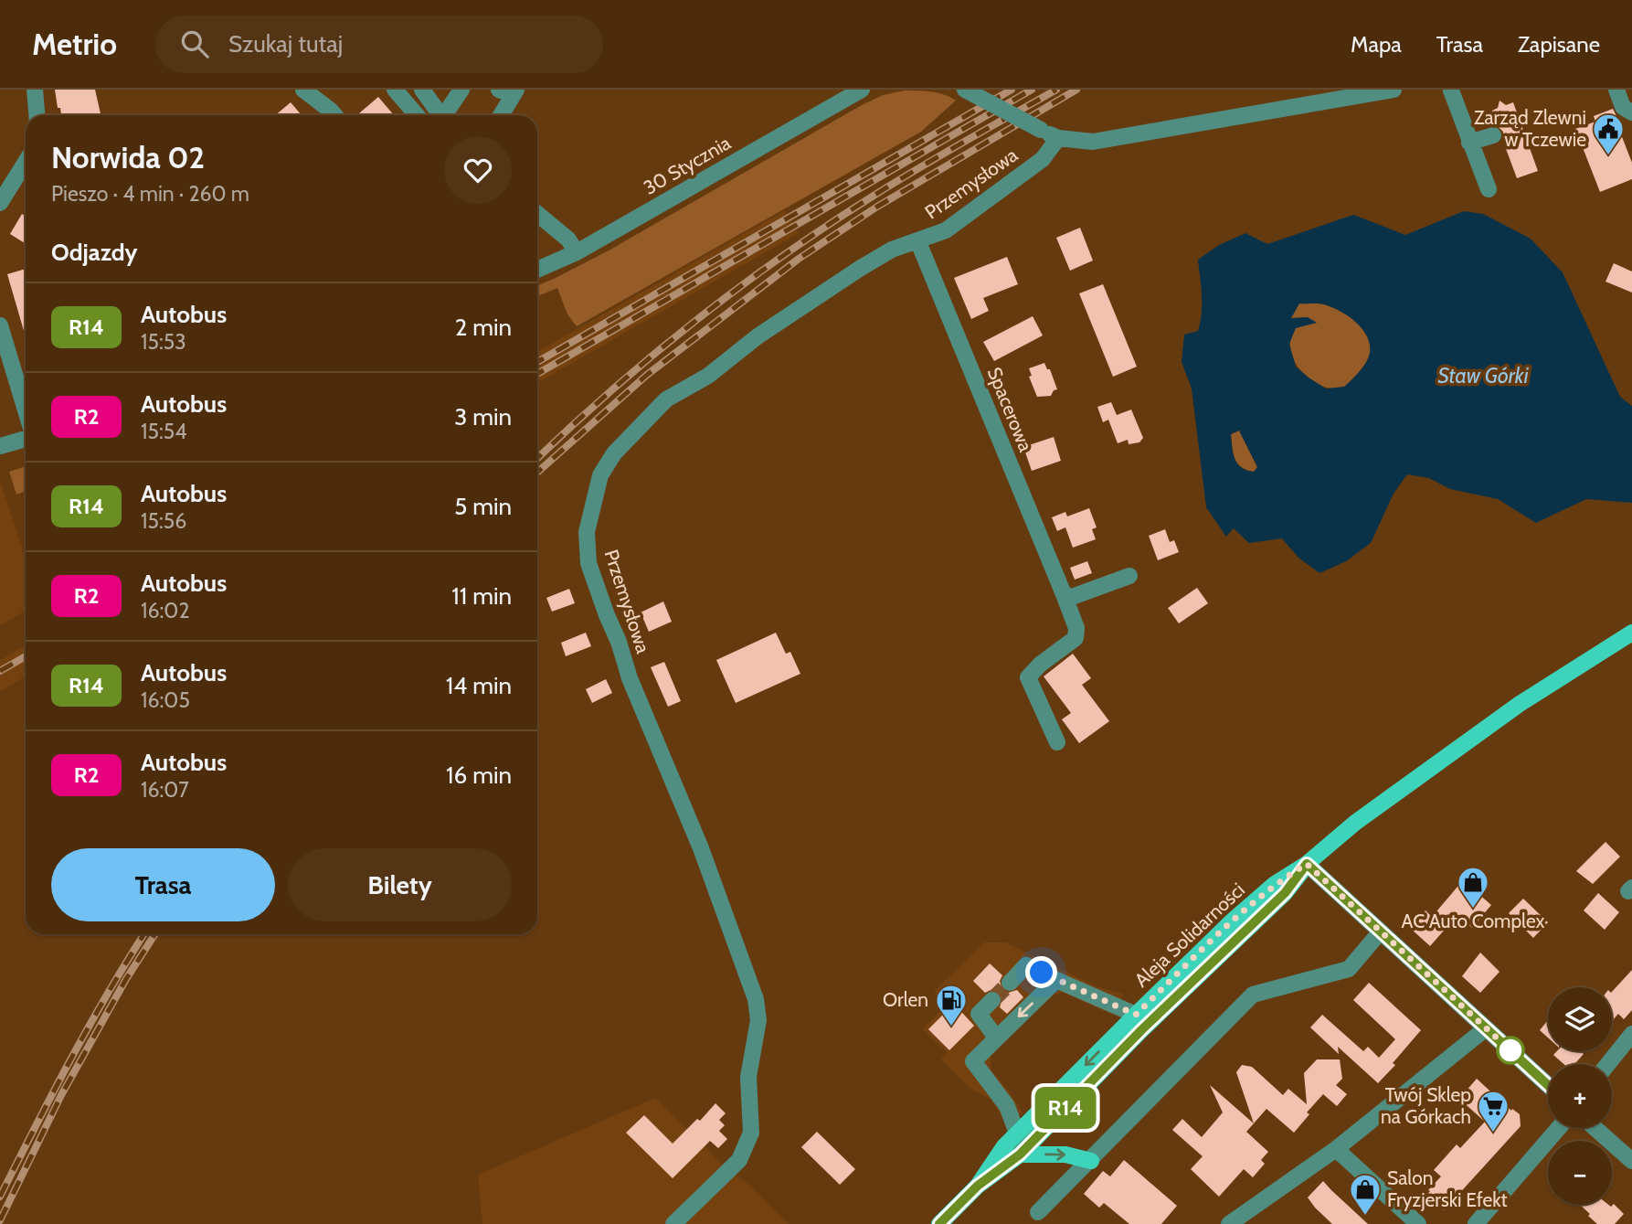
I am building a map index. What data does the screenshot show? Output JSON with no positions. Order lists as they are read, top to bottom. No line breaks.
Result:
{"streets":{"main road":["Aleja Solidarności"],"street":["30 Stycznia","Przemysłowa","Spacerowa"]},"crossings":[["Przemysłowa","Spacerowa"]],"water":["Staw Górki"],"places":{"public building":["Zarząd Zlewni w Tczewie"],"shop":["AC Auto Complex","Salon Fryzjerski Efekt"],"fuel station":["Orlen"],"supermarket":["Twój Sklep na Górkach"]},"lines":["bus line R14"],"page":{"header":"Metrio","search":"Szukaj tutaj","nav":["Mapa","Trasa","Zapisane"],"on_map":"R14","heading":[["Norwida 02","Pieszo · 4 min · 260 m"],"Odjazdy"],"list":[{"mark":"R14","name":"Autobus","note":"15:53","value":"2 min"},{"mark":"R2","name":"Autobus","note":"15:54","value":"3 min"},{"mark":"R14","name":"Autobus","note":"15:56","value":"5 min"},{"mark":"R2","name":"Autobus","note":"16:02","value":"11 min"},{"mark":"R14","name":"Autobus","note":"16:05","value":"14 min"},{"mark":"R2","name":"Autobus","note":"16:07","value":"16 min"}],"buttons":["Trasa","Bilety"],"map_buttons":["+","−"]}}
